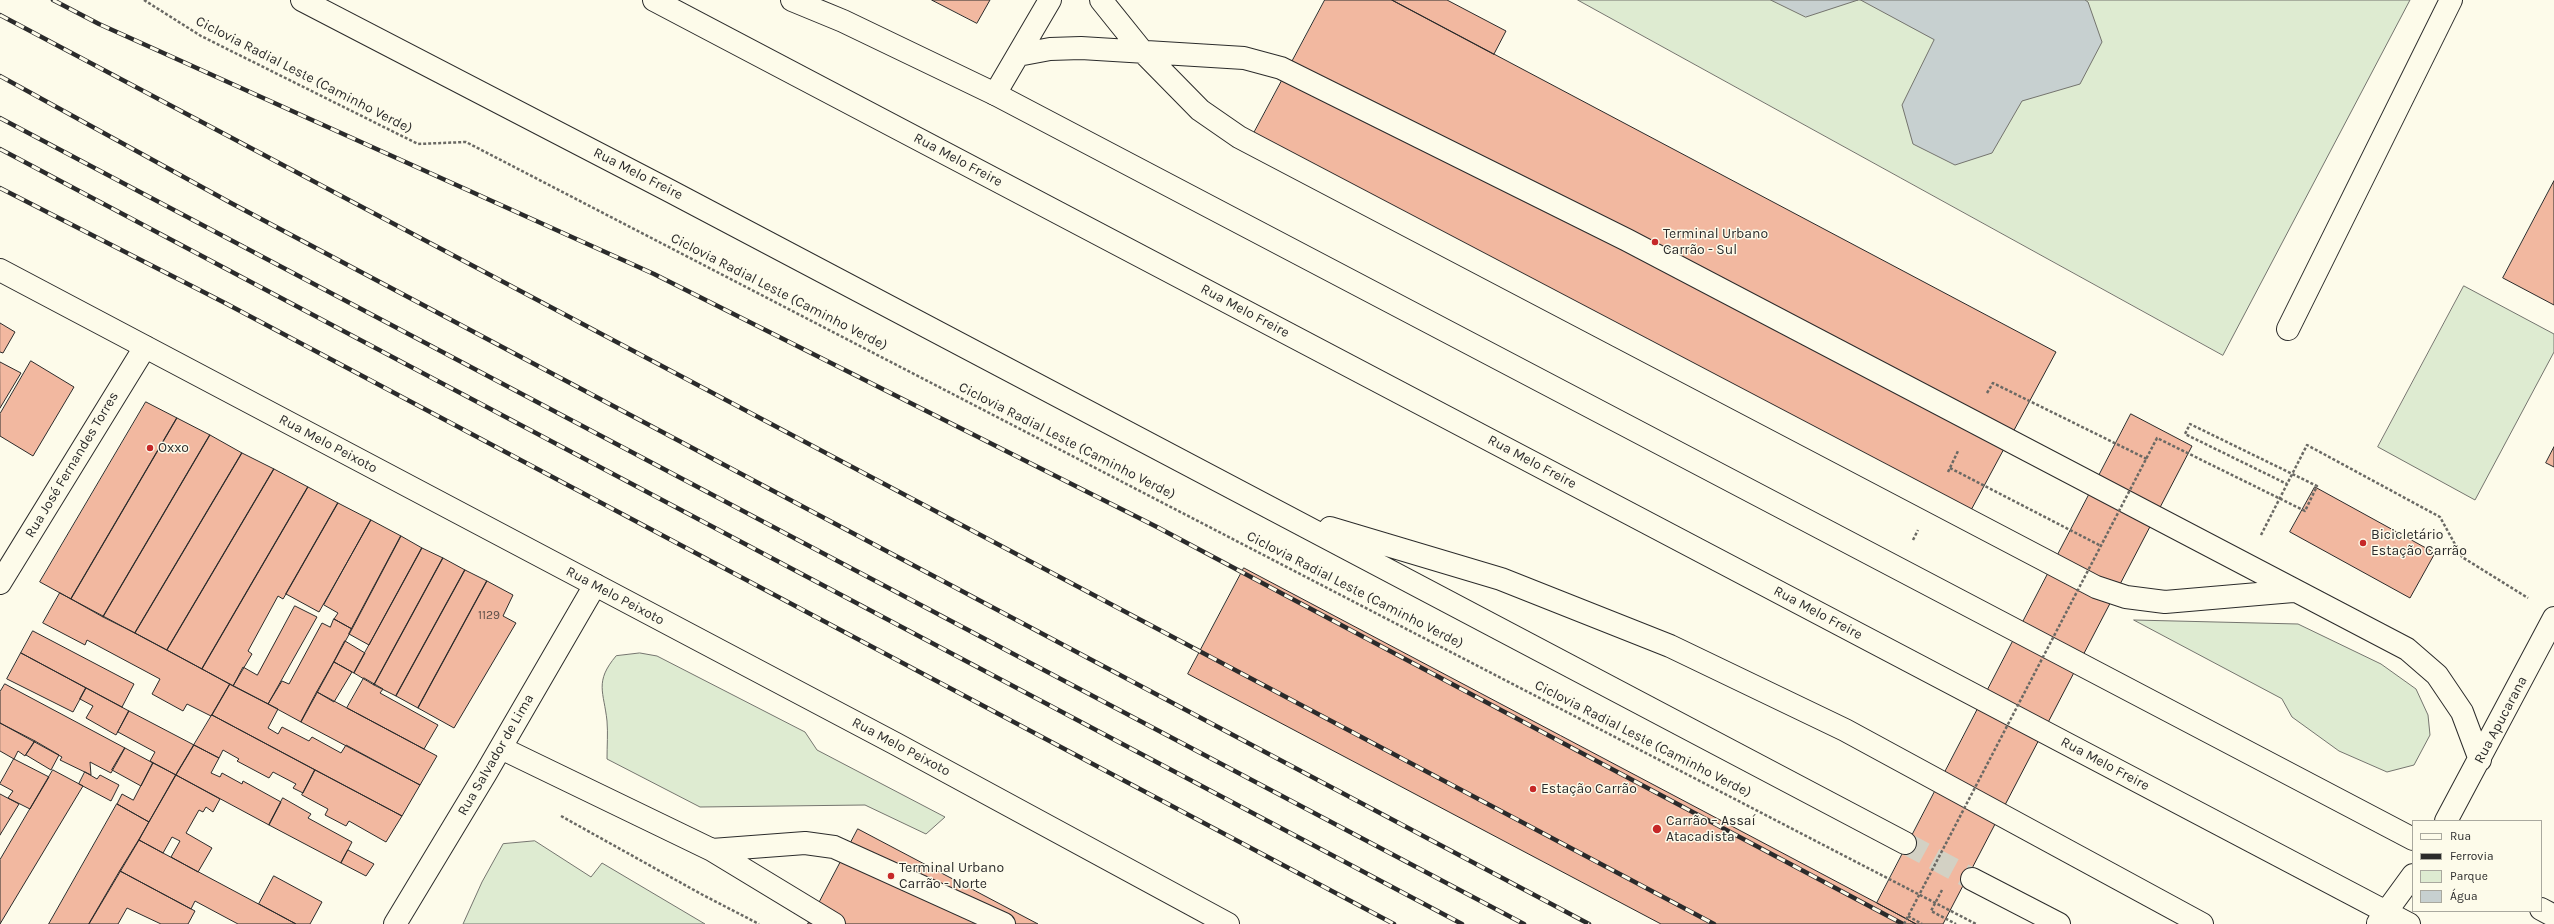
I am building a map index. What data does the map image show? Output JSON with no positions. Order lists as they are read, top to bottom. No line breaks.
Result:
{"streets":{"main road":["Rua Melo Freire","Rua Melo Peixoto","Rua José Fernandes Torres","Rua Apucarana","Rua Salvador de Lima"],"path":["Ciclovia Radial Leste (Caminho Verde)"]},"crossings":[["Rua Melo Peixoto","Rua José Fernandes Torres"],["Rua Melo Peixoto","Rua Salvador de Lima"]],"places":["Terminal Urbano Carrão - Sul","Oxxo","Bicicletário Estação Carrão","Estação Carrão","Carrão – Assaí Atacadista","Terminal Urbano Carrão - Norte"],"house_numbers":["1129"],"legend":["Rua","Ferrovia","Parque","Água"]}
